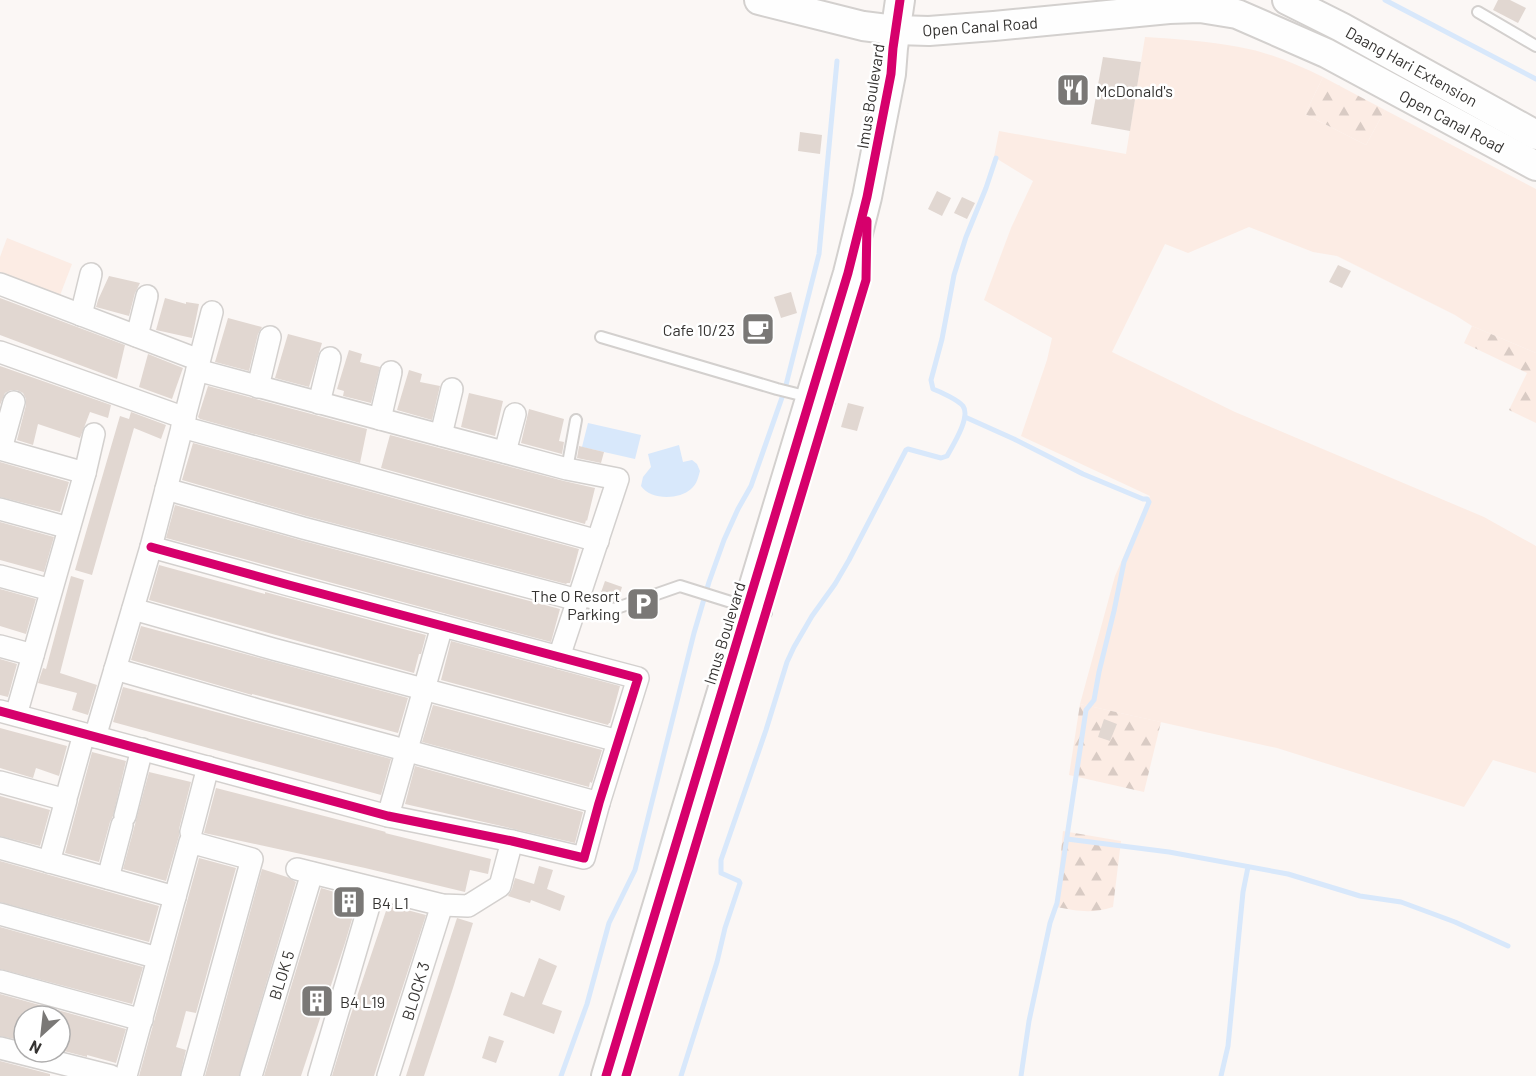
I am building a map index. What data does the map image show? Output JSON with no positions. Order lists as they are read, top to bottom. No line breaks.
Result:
{"streets":{"main road":["Open Canal Road","Daang Hari Extension","Imus Boulevard"],"street":["BLOK 5","BLOCK 3"]},"crossings":[["Open Canal Road","Imus Boulevard"]],"places":{"restaurant":["McDonald's"],"cafe":["Cafe 10/23"],"parking":["The O Resort Parking"],"building":["B4 L1","B4 L19"]},"north":"bottom left"}
